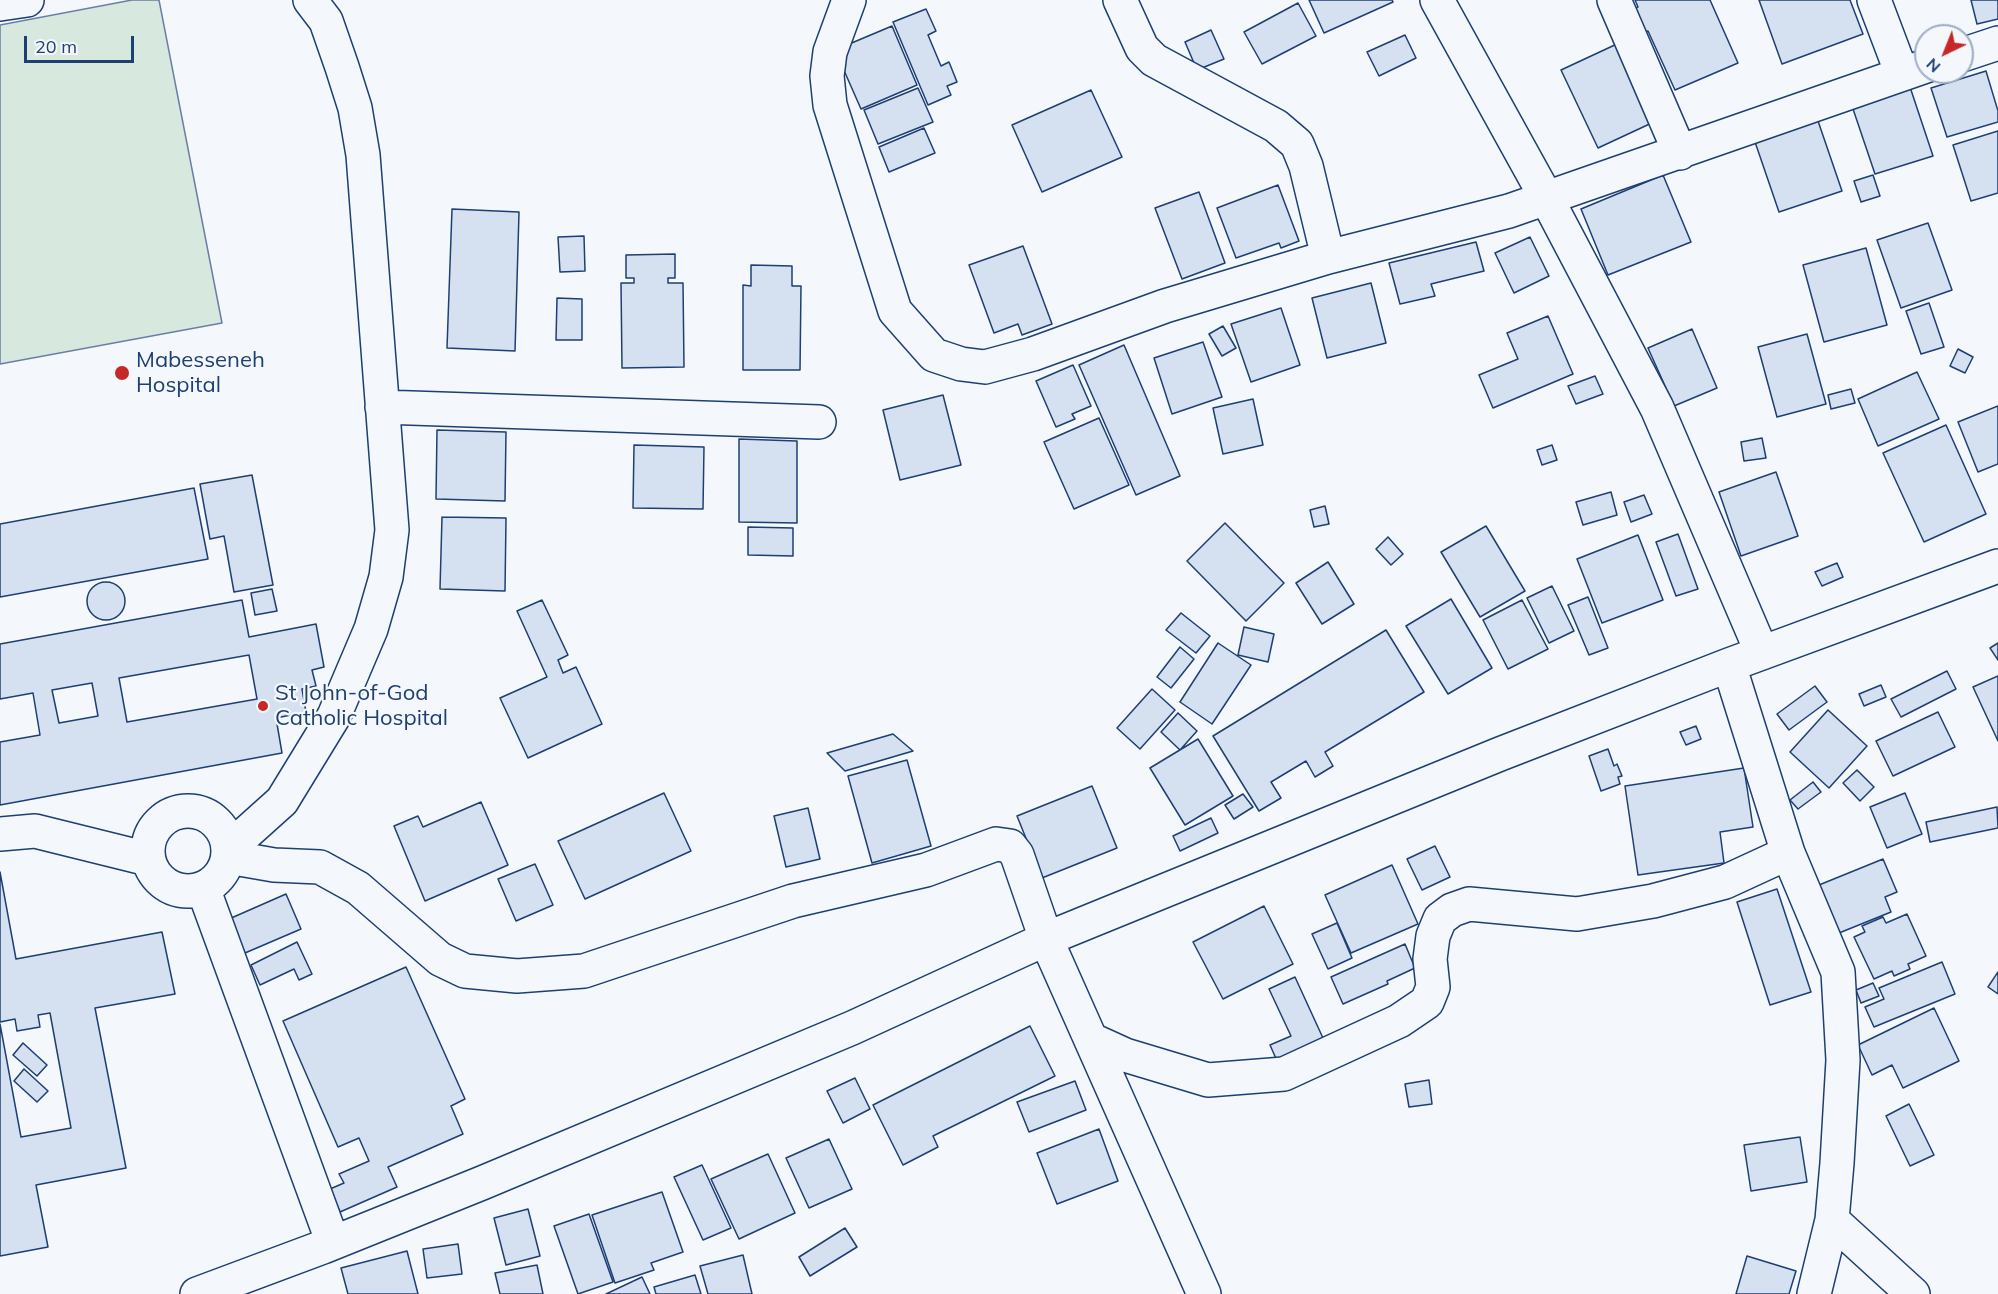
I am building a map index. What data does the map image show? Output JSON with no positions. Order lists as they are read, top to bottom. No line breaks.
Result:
{"places":["Mabesseneh Hospital","St John-of-God Catholic Hospital"],"scale_bar":"20 m","north":"bottom left"}
